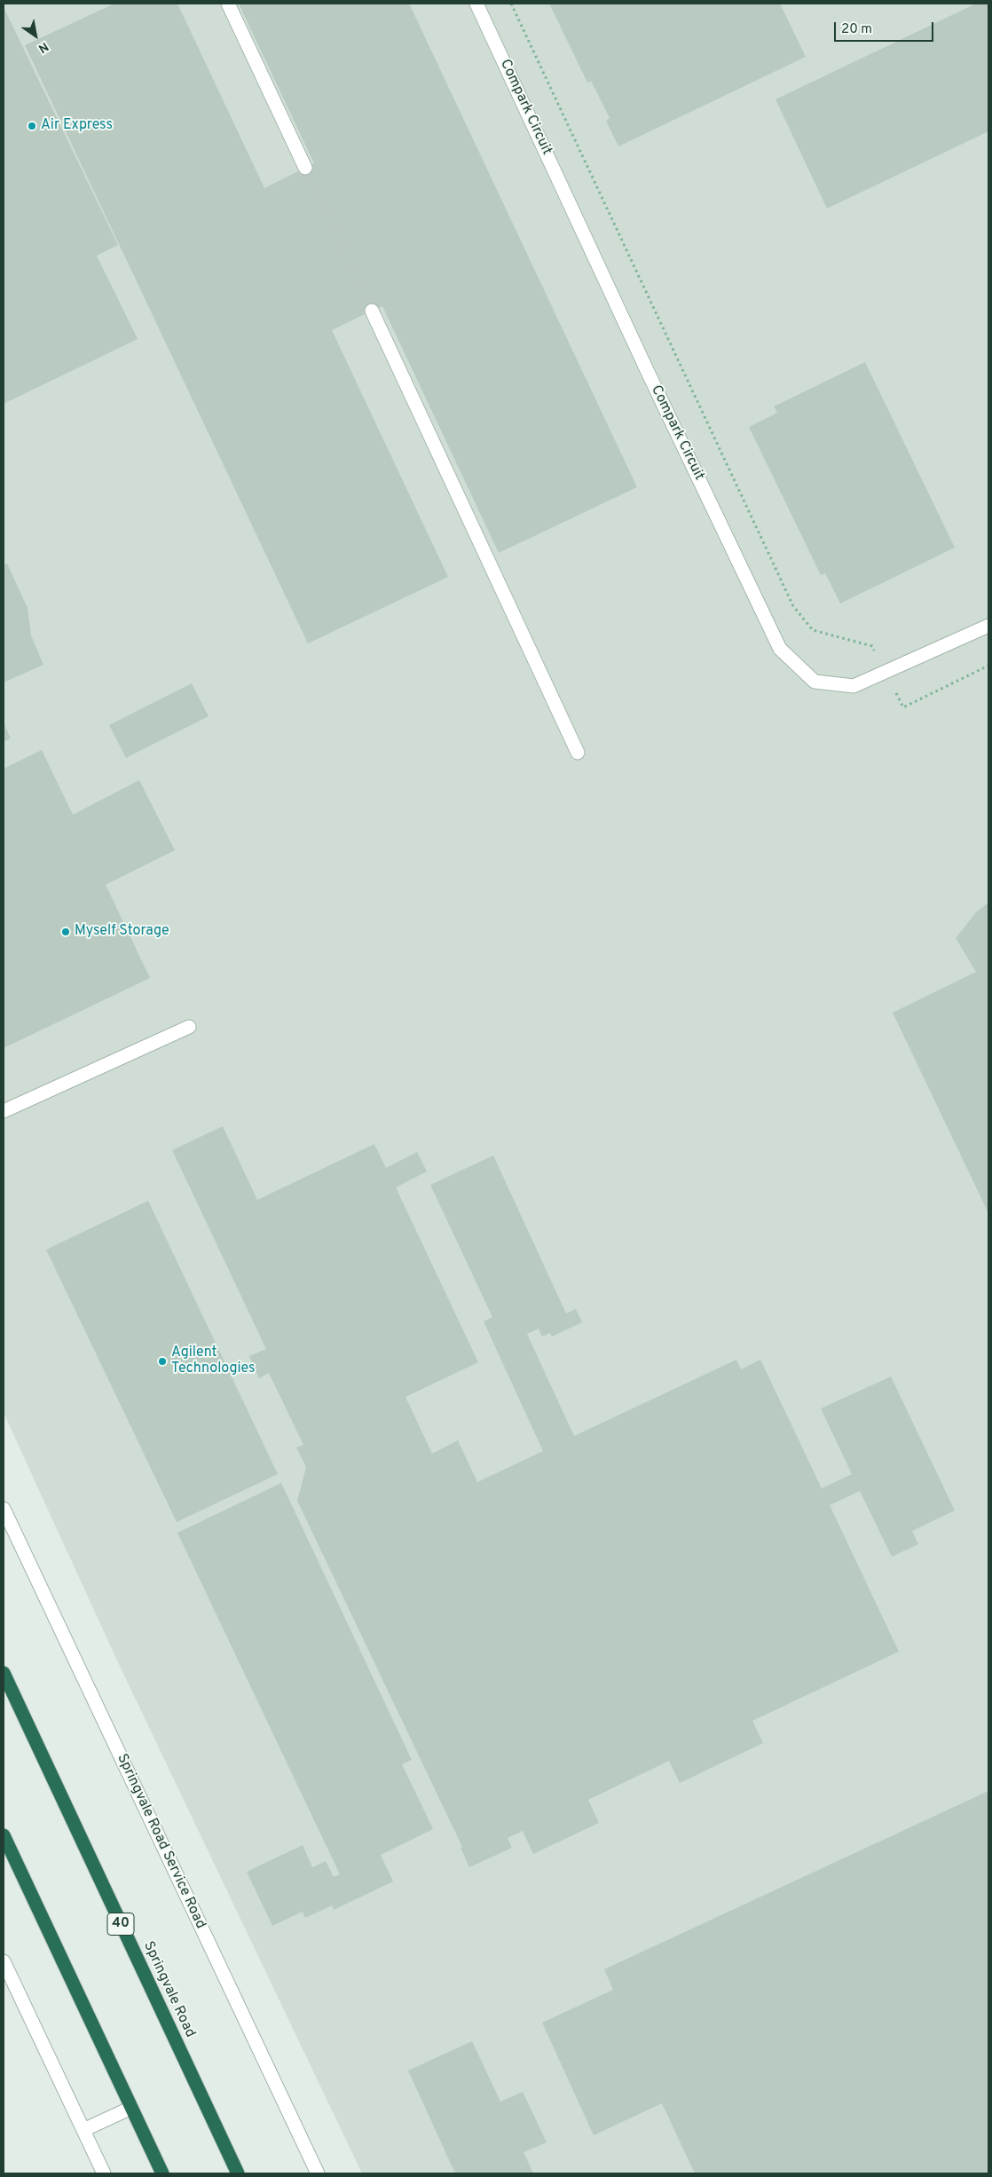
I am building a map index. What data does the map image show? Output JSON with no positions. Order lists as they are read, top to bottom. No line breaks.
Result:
{"streets":{"highway":["40","Springvale Road"],"street":["Compark Circuit","Springvale Road Service Road"]},"places":["Air Express","Myself Storage","Agilent Technologies"],"scale_bar":"20 m","north":"bottom right"}
